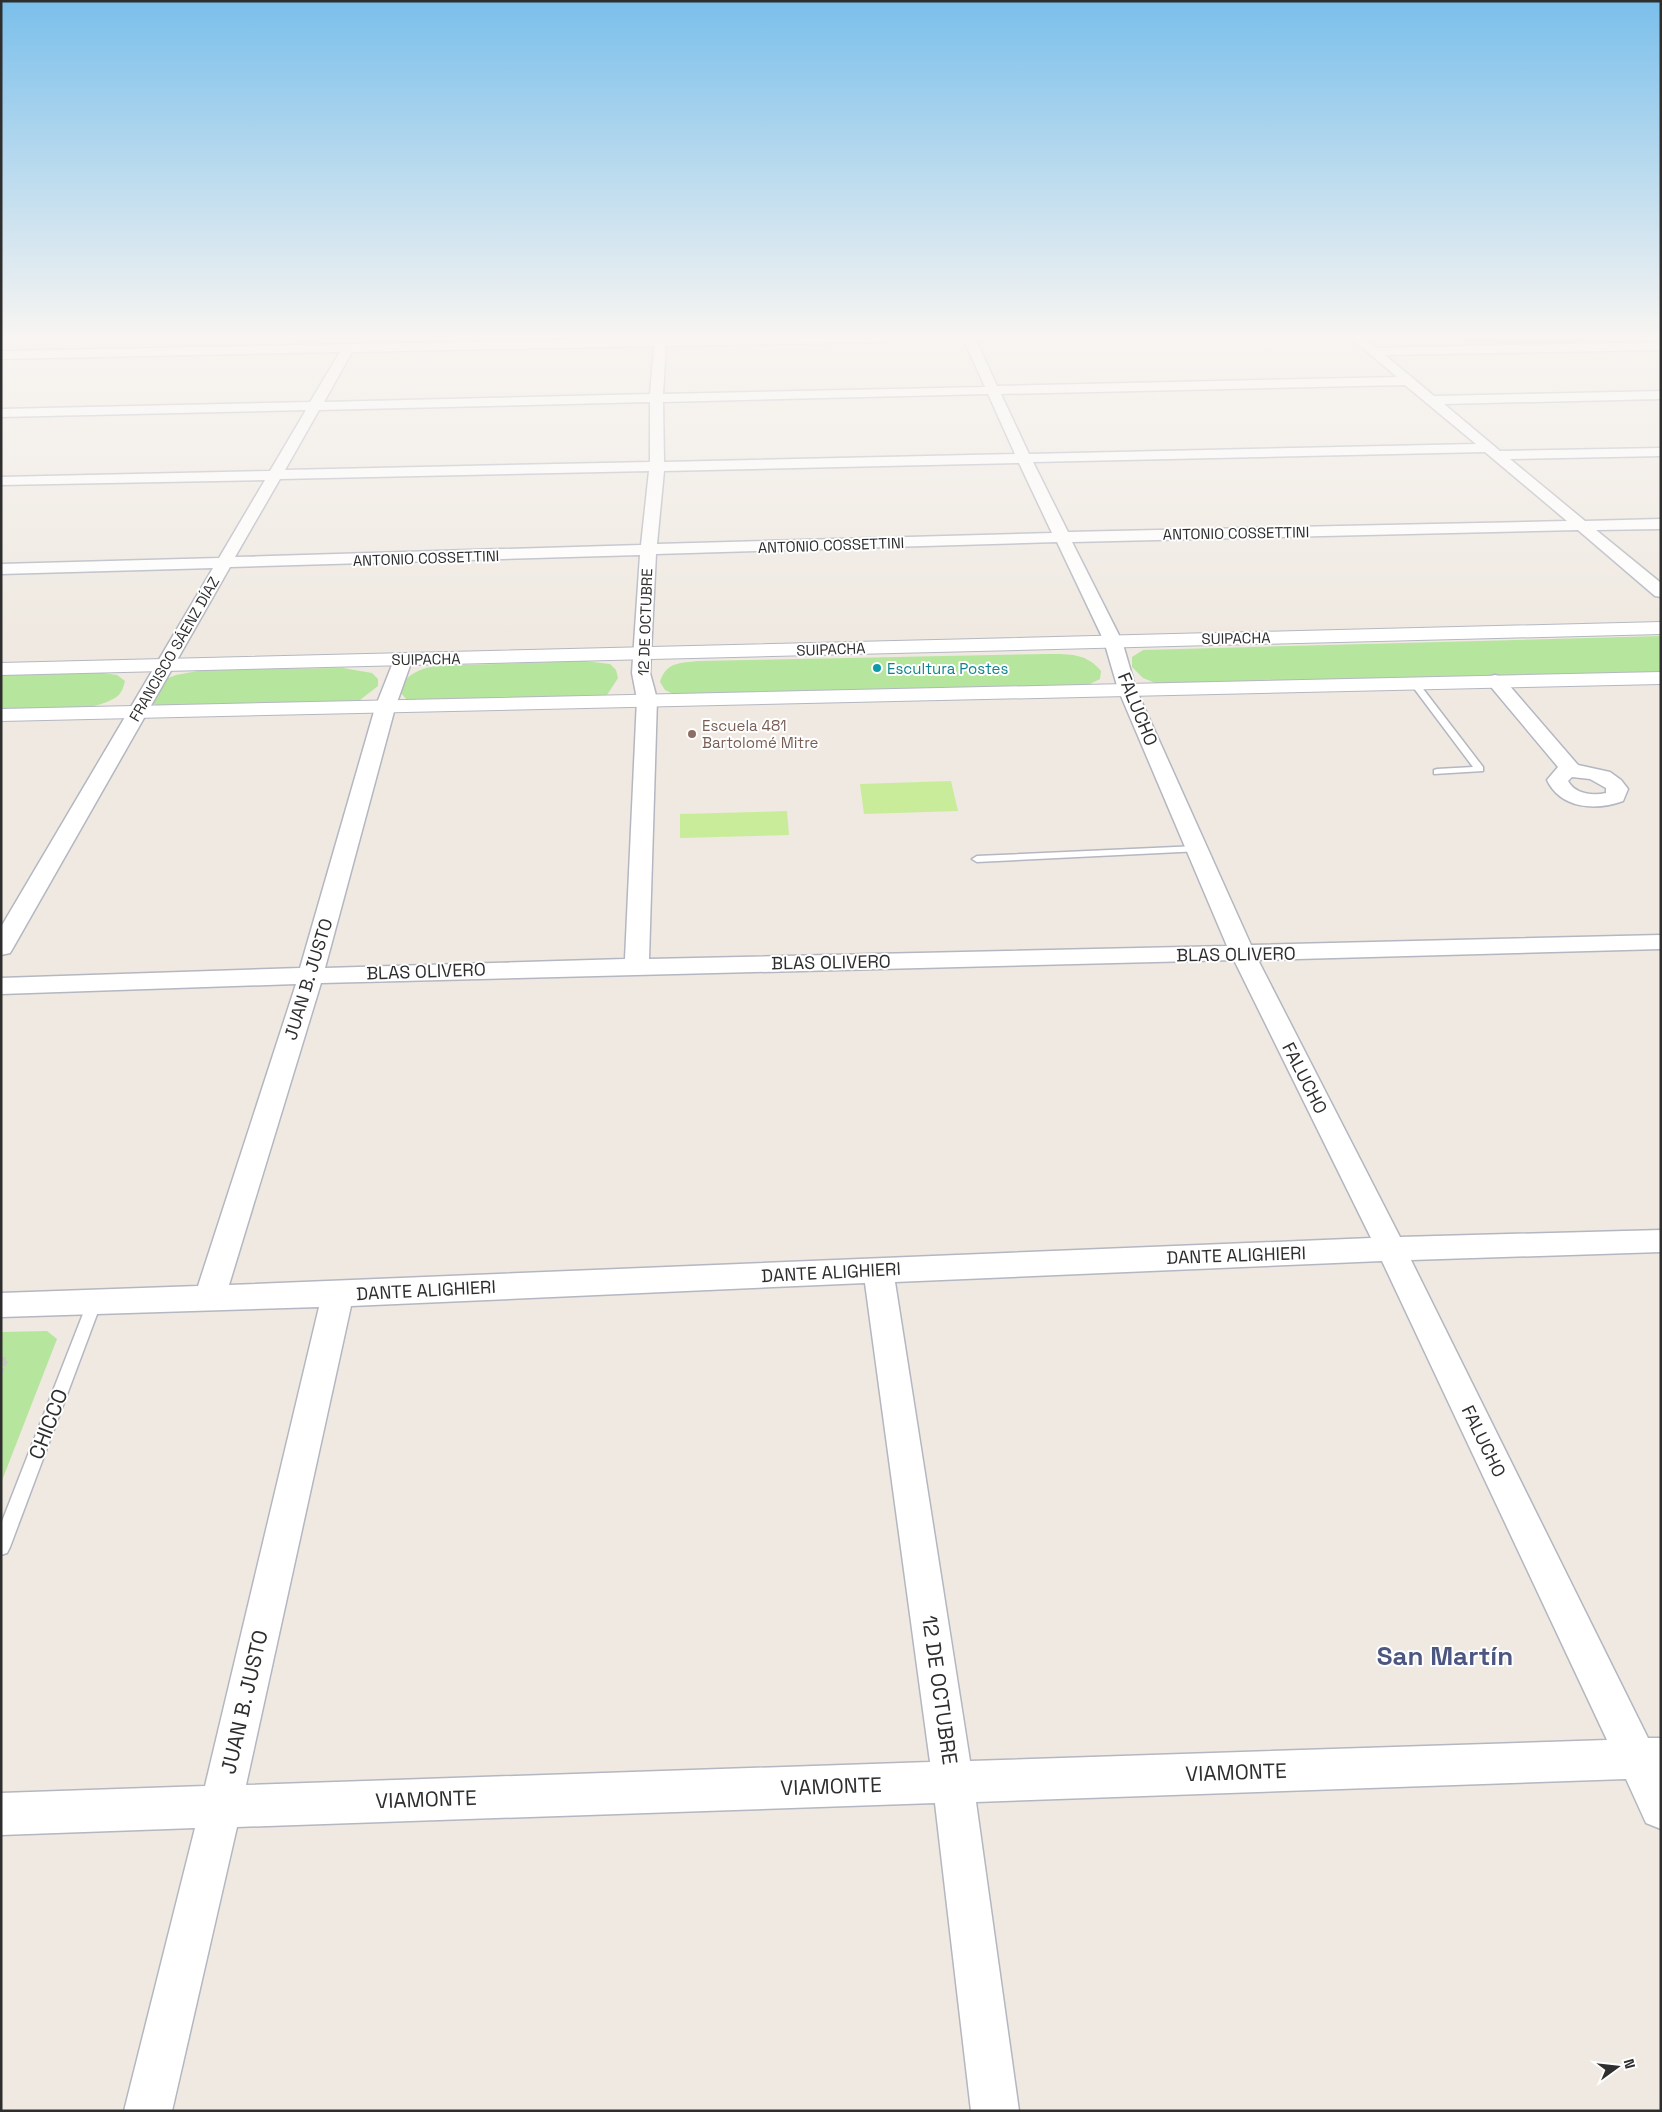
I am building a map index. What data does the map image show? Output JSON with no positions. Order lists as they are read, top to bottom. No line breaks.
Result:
{"streets":{"street":["ANTONIO COSSETTINI","12 DE OCTUBRE","SUIPACHA","FRANCISCO SÁENZ DÍAZ","FALUCHO","BLAS OLIVERO","JUAN B. JUSTO","DANTE ALIGHIERI","VIAMONTE"],"lane":["CHICCO"]},"crossings":[["ANTONIO COSSETTINI","12 DE OCTUBRE"],["ANTONIO COSSETTINI","FRANCISCO SÁENZ DÍAZ"],["ANTONIO COSSETTINI","FALUCHO"],["12 DE OCTUBRE","SUIPACHA"],["12 DE OCTUBRE","BLAS OLIVERO"],["12 DE OCTUBRE","DANTE ALIGHIERI"],["12 DE OCTUBRE","VIAMONTE"],["SUIPACHA","FRANCISCO SÁENZ DÍAZ"],["SUIPACHA","FALUCHO"],["SUIPACHA","JUAN B. JUSTO"],["FALUCHO","BLAS OLIVERO"],["FALUCHO","DANTE ALIGHIERI"],["FALUCHO","VIAMONTE"],["BLAS OLIVERO","JUAN B. JUSTO"],["JUAN B. JUSTO","DANTE ALIGHIERI"],["JUAN B. JUSTO","VIAMONTE"],["DANTE ALIGHIERI","CHICCO"]],"districts":["San Martín"],"places":["Escultura Postes","Escuela 481 Bartolomé Mitre"],"north":"right"}
